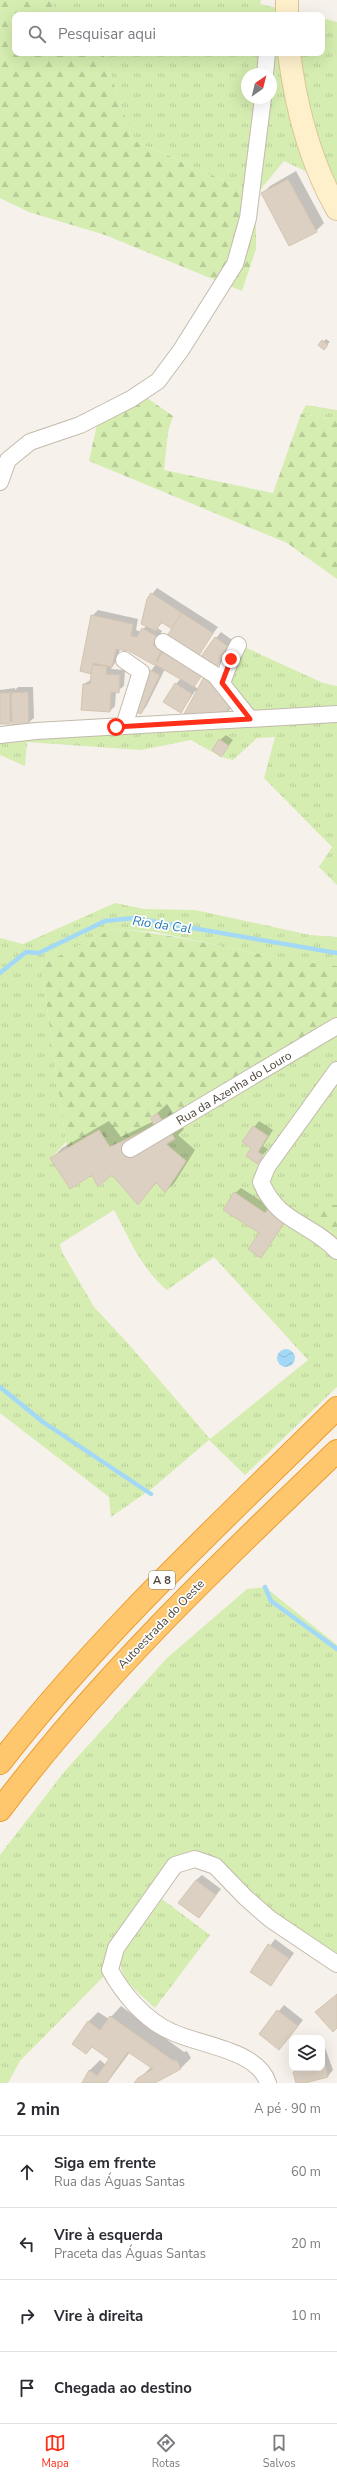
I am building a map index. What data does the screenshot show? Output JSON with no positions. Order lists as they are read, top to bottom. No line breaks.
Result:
{"streets":{"highway":["A 8","Autoestrada do Oeste"],"street":["Rua da Azenha do Louro"]},"water":["Rio da Cal"],"north":"top right","page":{"search":"Pesquisar aqui","heading":["2 min","A pé · 90 m"],"list":[["Siga em frente","Rua das Águas Santas","60 m"],["Vire à esquerda","Praceta das Águas Santas","20 m"],["Vire à direita","10 m"],"Chegada ao destino"],"nav":["Mapa","Rotas","Salvos"]}}
